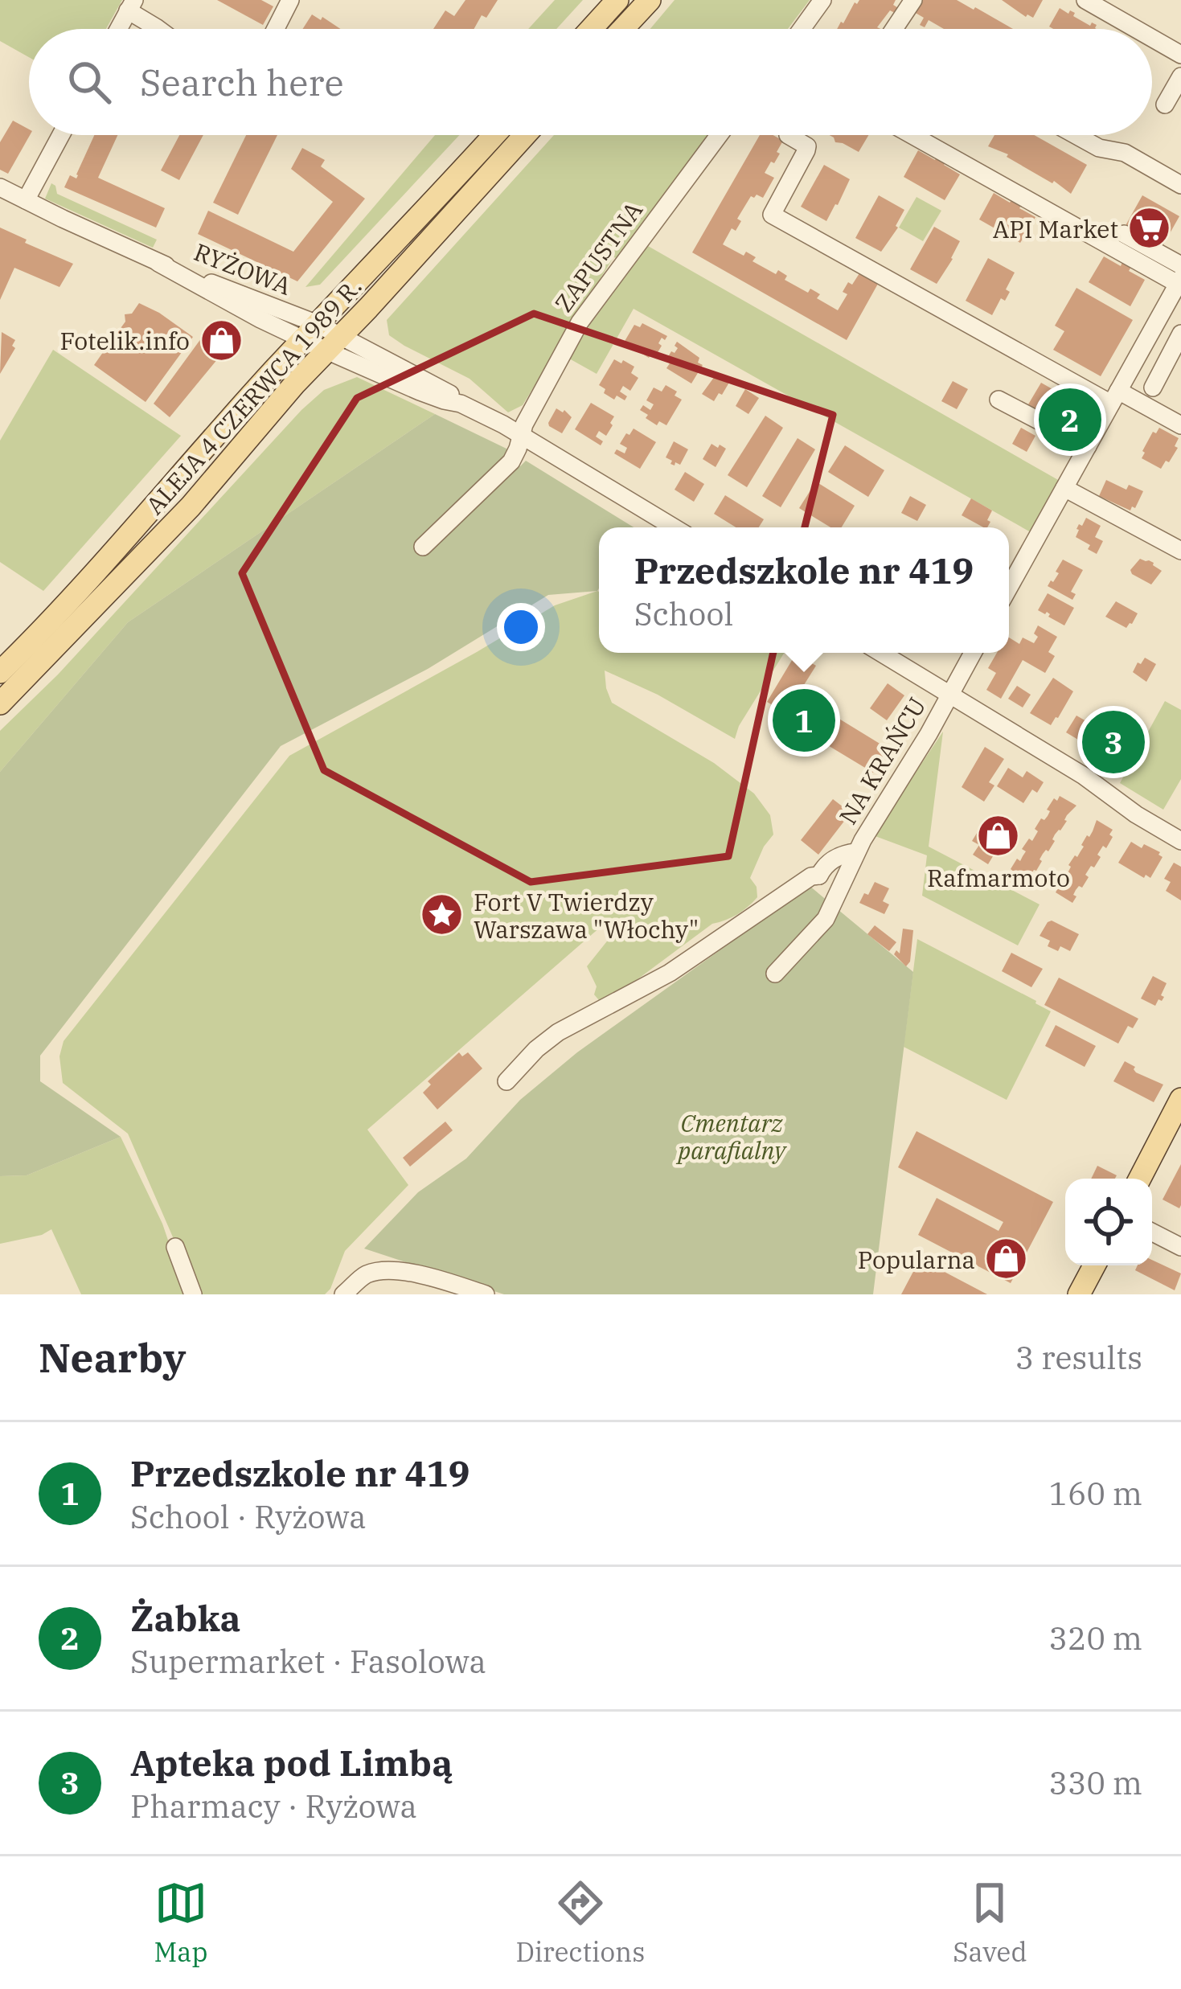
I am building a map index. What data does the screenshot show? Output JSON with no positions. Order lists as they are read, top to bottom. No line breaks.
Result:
{"streets":{"main road":["ALEJA 4 CZERWCA 1989 R."],"street":["ZAPUSTNA","RYŻOWA","NA KRAŃCU"]},"crossings":[["ZAPUSTNA","RYŻOWA"],["RYŻOWA","ALEJA 4 CZERWCA 1989 R."]],"parks":["Cmentarz parafialny"],"places":{"supermarket":["API Market"],"shop":["Fotelik.info","Rafmarmoto","Popularna"],"place":["Fort V Twierdzy Warszawa \"Włochy\""]},"page":{"search":"Search here","pins":["2","1","3"],"popup":["Przedszkole nr 419","School"],"heading":["Nearby","3 results"],"list":[{"mark":"1","name":"Przedszkole nr 419","note":"School · Ryżowa","value":"160 m"},{"mark":"2","name":"Żabka","note":"Supermarket · Fasolowa","value":"320 m"},{"mark":"3","name":"Apteka pod Limbą","note":"Pharmacy · Ryżowa","value":"330 m"}],"nav":["Map","Directions","Saved"]}}
